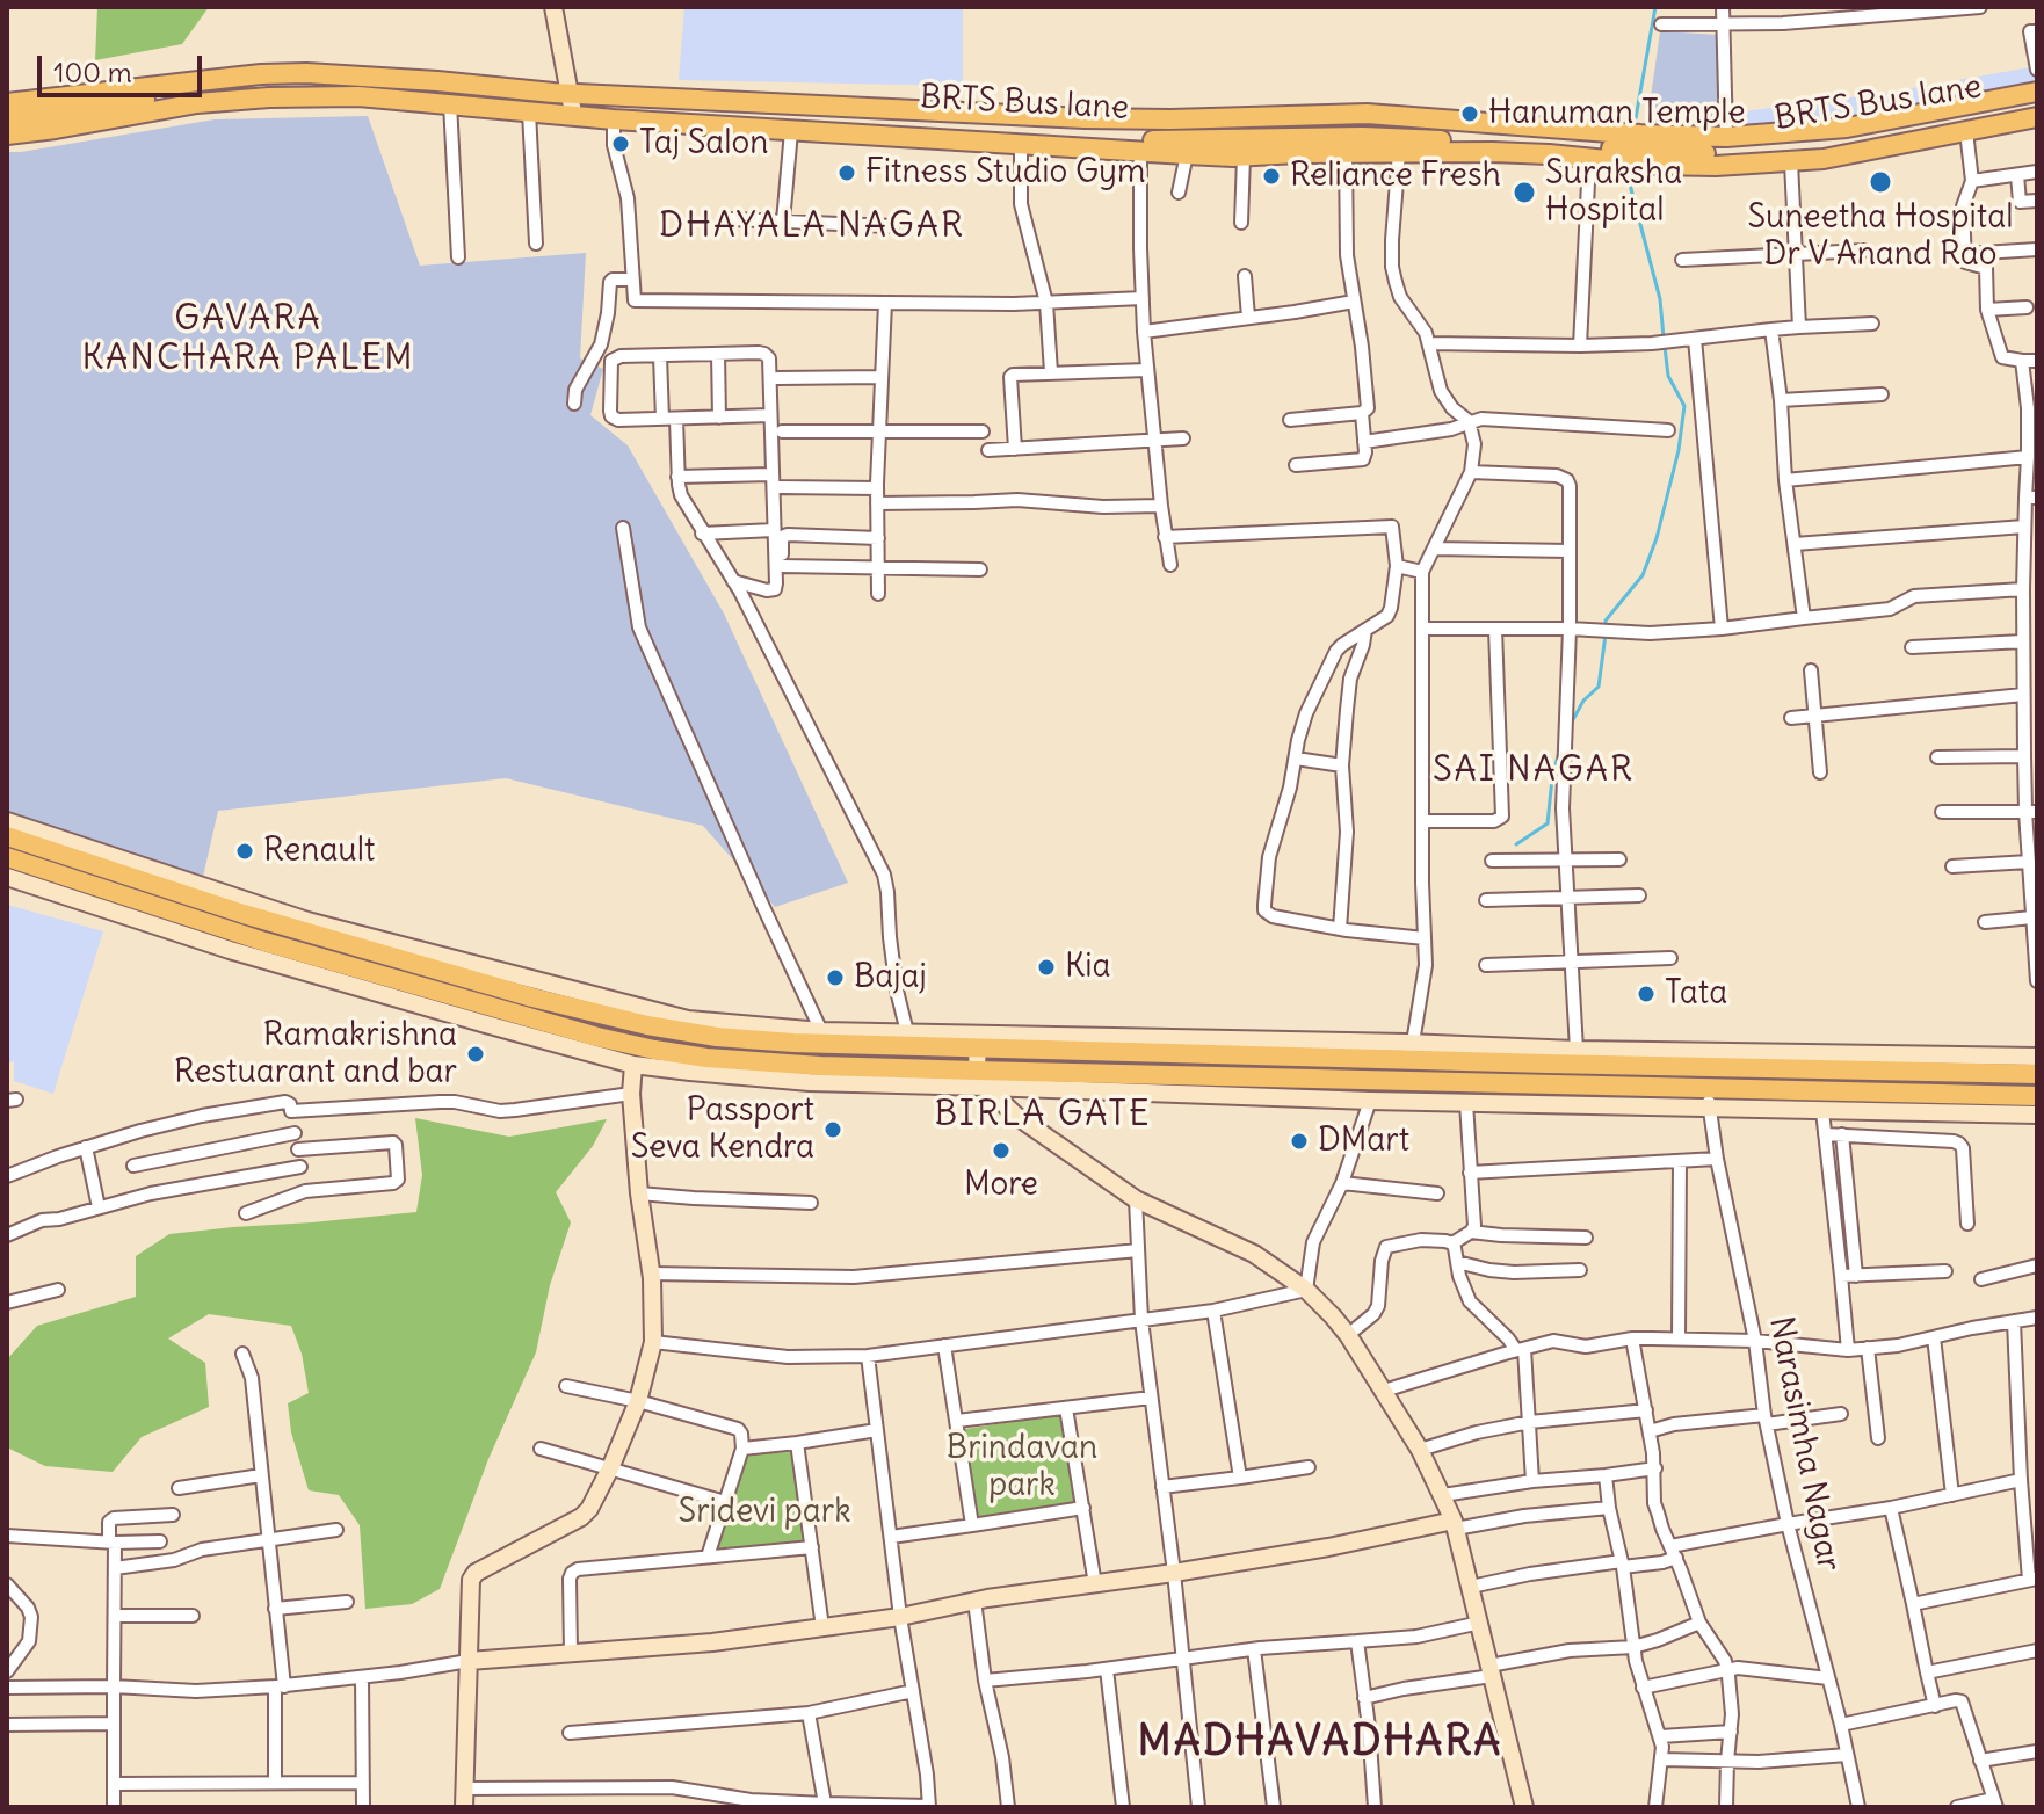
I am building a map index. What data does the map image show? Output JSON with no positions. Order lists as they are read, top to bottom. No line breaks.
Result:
{"streets":{"main road":["BRTS Bus lane"],"street":["Narasimha Nagar"]},"districts":["DHAYALA NAGAR","GAVARA KANCHARA PALEM","SAI NAGAR","BIRLA GATE","MADHAVADHARA"],"parks":["Brindavan park","Sridevi park"],"places":["Hanuman Temple","Taj Salon","Fitness Studio Gym","Reliance Fresh","Suneetha Hospital Dr V Anand Rao","Suraksha Hospital","Renault","Kia","Bajaj","Tata","Ramakrishna Restuarant and bar","Passport Seva Kendra","DMart","More"],"scale_bar":"100 m"}
